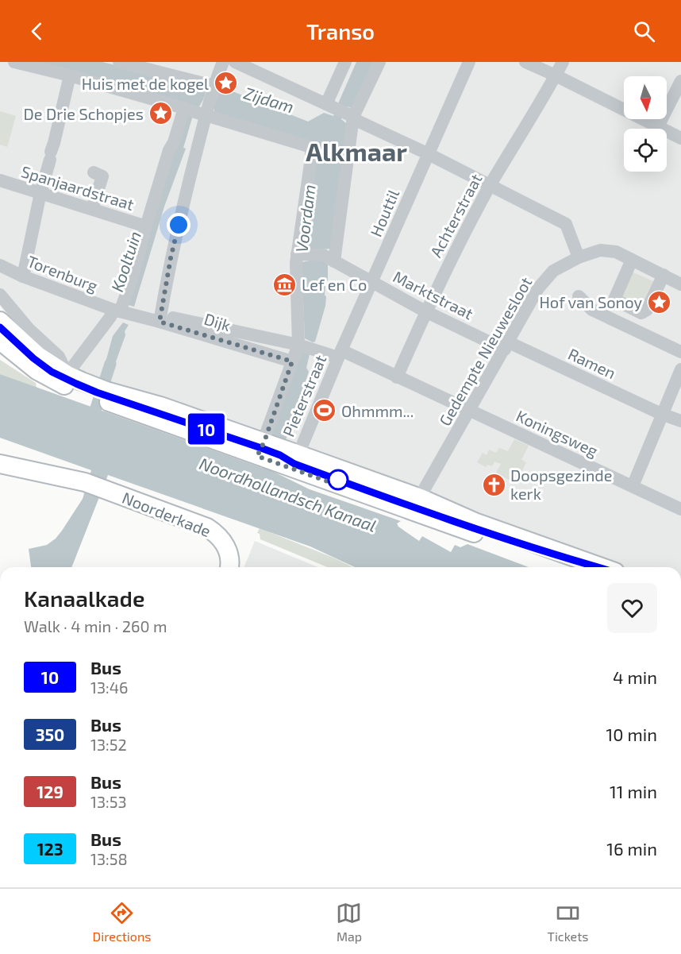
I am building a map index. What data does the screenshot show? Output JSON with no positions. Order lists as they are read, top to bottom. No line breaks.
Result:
{"streets":{"street":["Spanjaardstraat","Houttil","Achterstraat","Torenburg","Marktstraat","Dijk","Gedempte Nieuwesloot","Ramen","Pieterstraat","Koningsweg","Noorderkade"]},"crossings":[["Houttil","Marktstraat"],["Houttil","Dijk"],["Houttil","Pieterstraat"],["Achterstraat","Marktstraat"],["Achterstraat","Dijk"],["Achterstraat","Koningsweg"],["Torenburg","Dijk"],["Marktstraat","Gedempte Nieuwesloot"],["Marktstraat","Ramen"],["Dijk","Pieterstraat"],["Dijk","Koningsweg"],["Gedempte Nieuwesloot","Ramen"],["Gedempte Nieuwesloot","Koningsweg"]],"districts":["Alkmaar"],"water":["Zijdam","Voordam","Kooltuin","Noordhollandsch Kanaal"],"places":{"place":["Huis met de kogel","De Drie Schopjes","Hof van Sonoy"],"museum":["Lef en Co"],"sports":["Ohmmm..."],"church":["Doopsgezinde kerk"]},"lines":["bus line 10"],"north":"bottom","page":{"header":"Transo","on_map":"10","heading":["Kanaalkade","Walk · 4 min · 260 m"],"list":[{"mark":"10","name":"Bus","note":"13:46","value":"4 min"},{"mark":"350","name":"Bus","note":"13:52","value":"10 min"},{"mark":"129","name":"Bus","note":"13:53","value":"11 min"},{"mark":"123","name":"Bus","note":"13:58","value":"16 min"}],"tabs":["Directions","Map","Tickets"]}}
